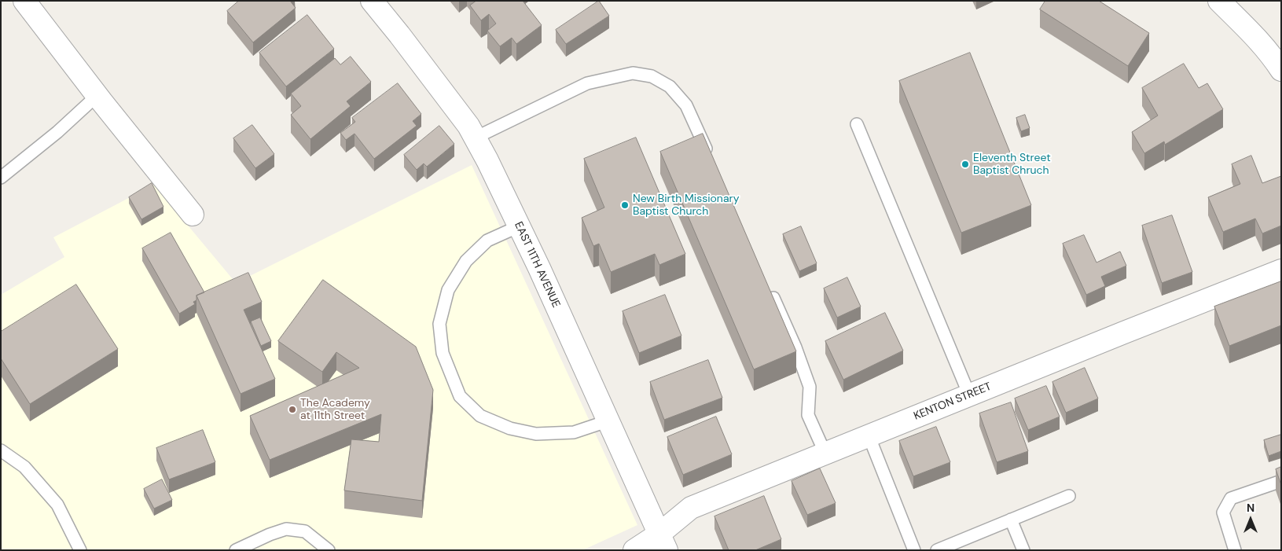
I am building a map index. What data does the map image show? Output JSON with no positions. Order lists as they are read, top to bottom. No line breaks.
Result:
{"streets":{"street":["EAST 11TH AVENUE","KENTON STREET"]},"crossings":[["EAST 11TH AVENUE","KENTON STREET"]],"places":["Eleventh Street Baptist Chruch","New Birth Missionary Baptist Church","The Academy at 11th Street"],"north":"top"}
